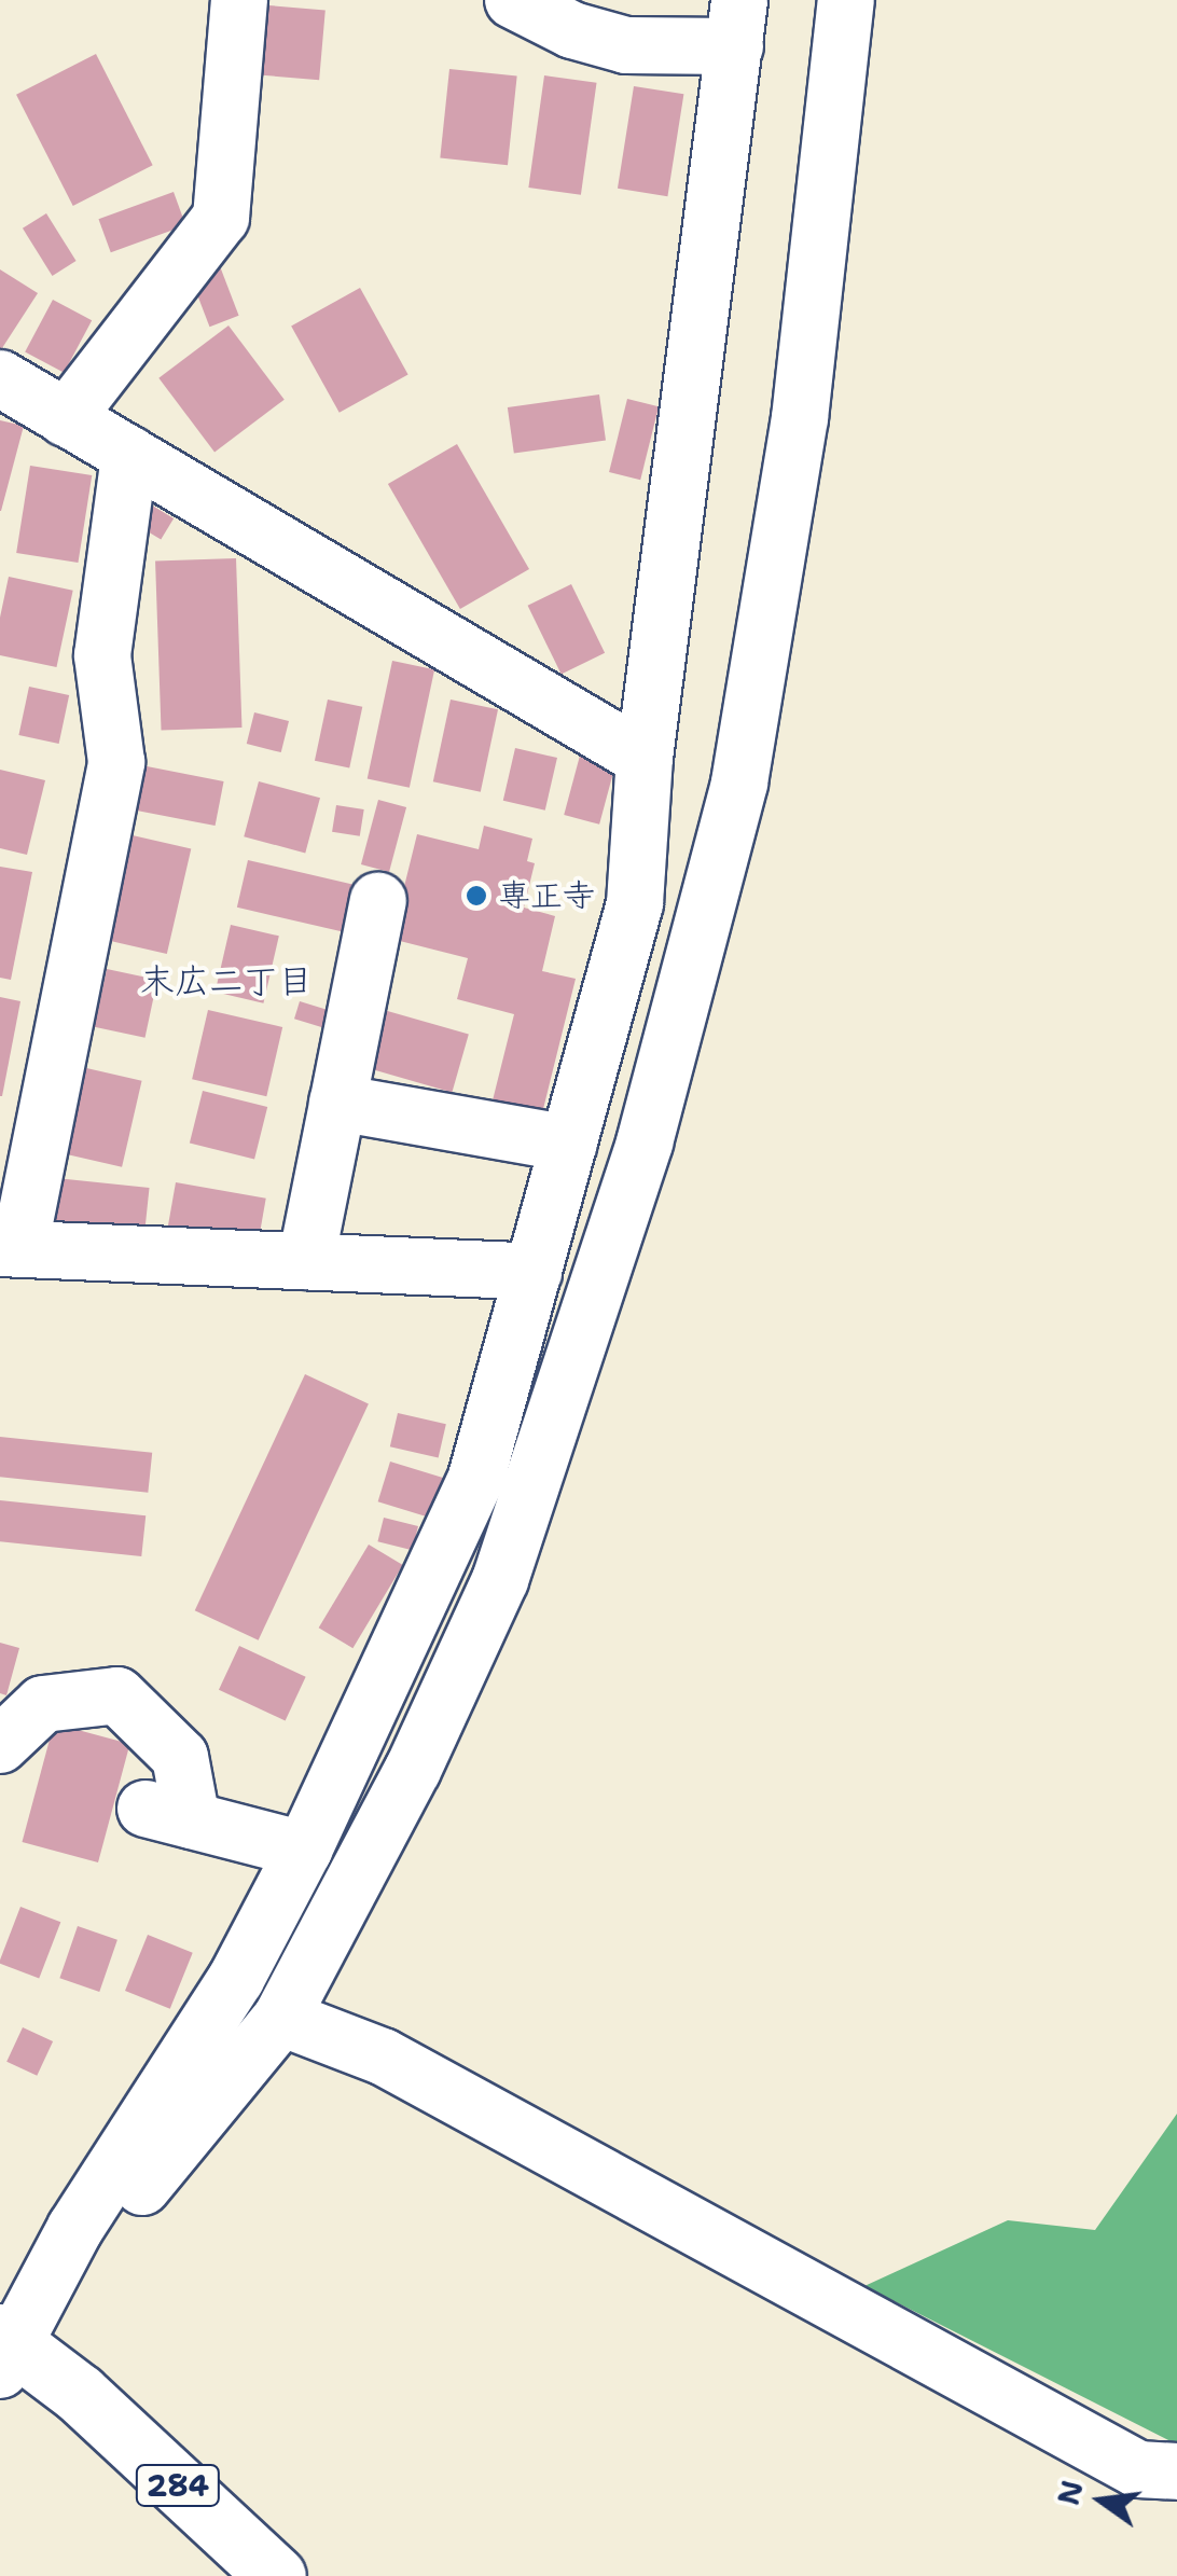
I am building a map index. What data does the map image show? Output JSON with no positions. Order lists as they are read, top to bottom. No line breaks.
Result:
{"streets":{"highway":["284"]},"districts":["末広二丁目"],"places":["専正寺"],"north":"left"}
